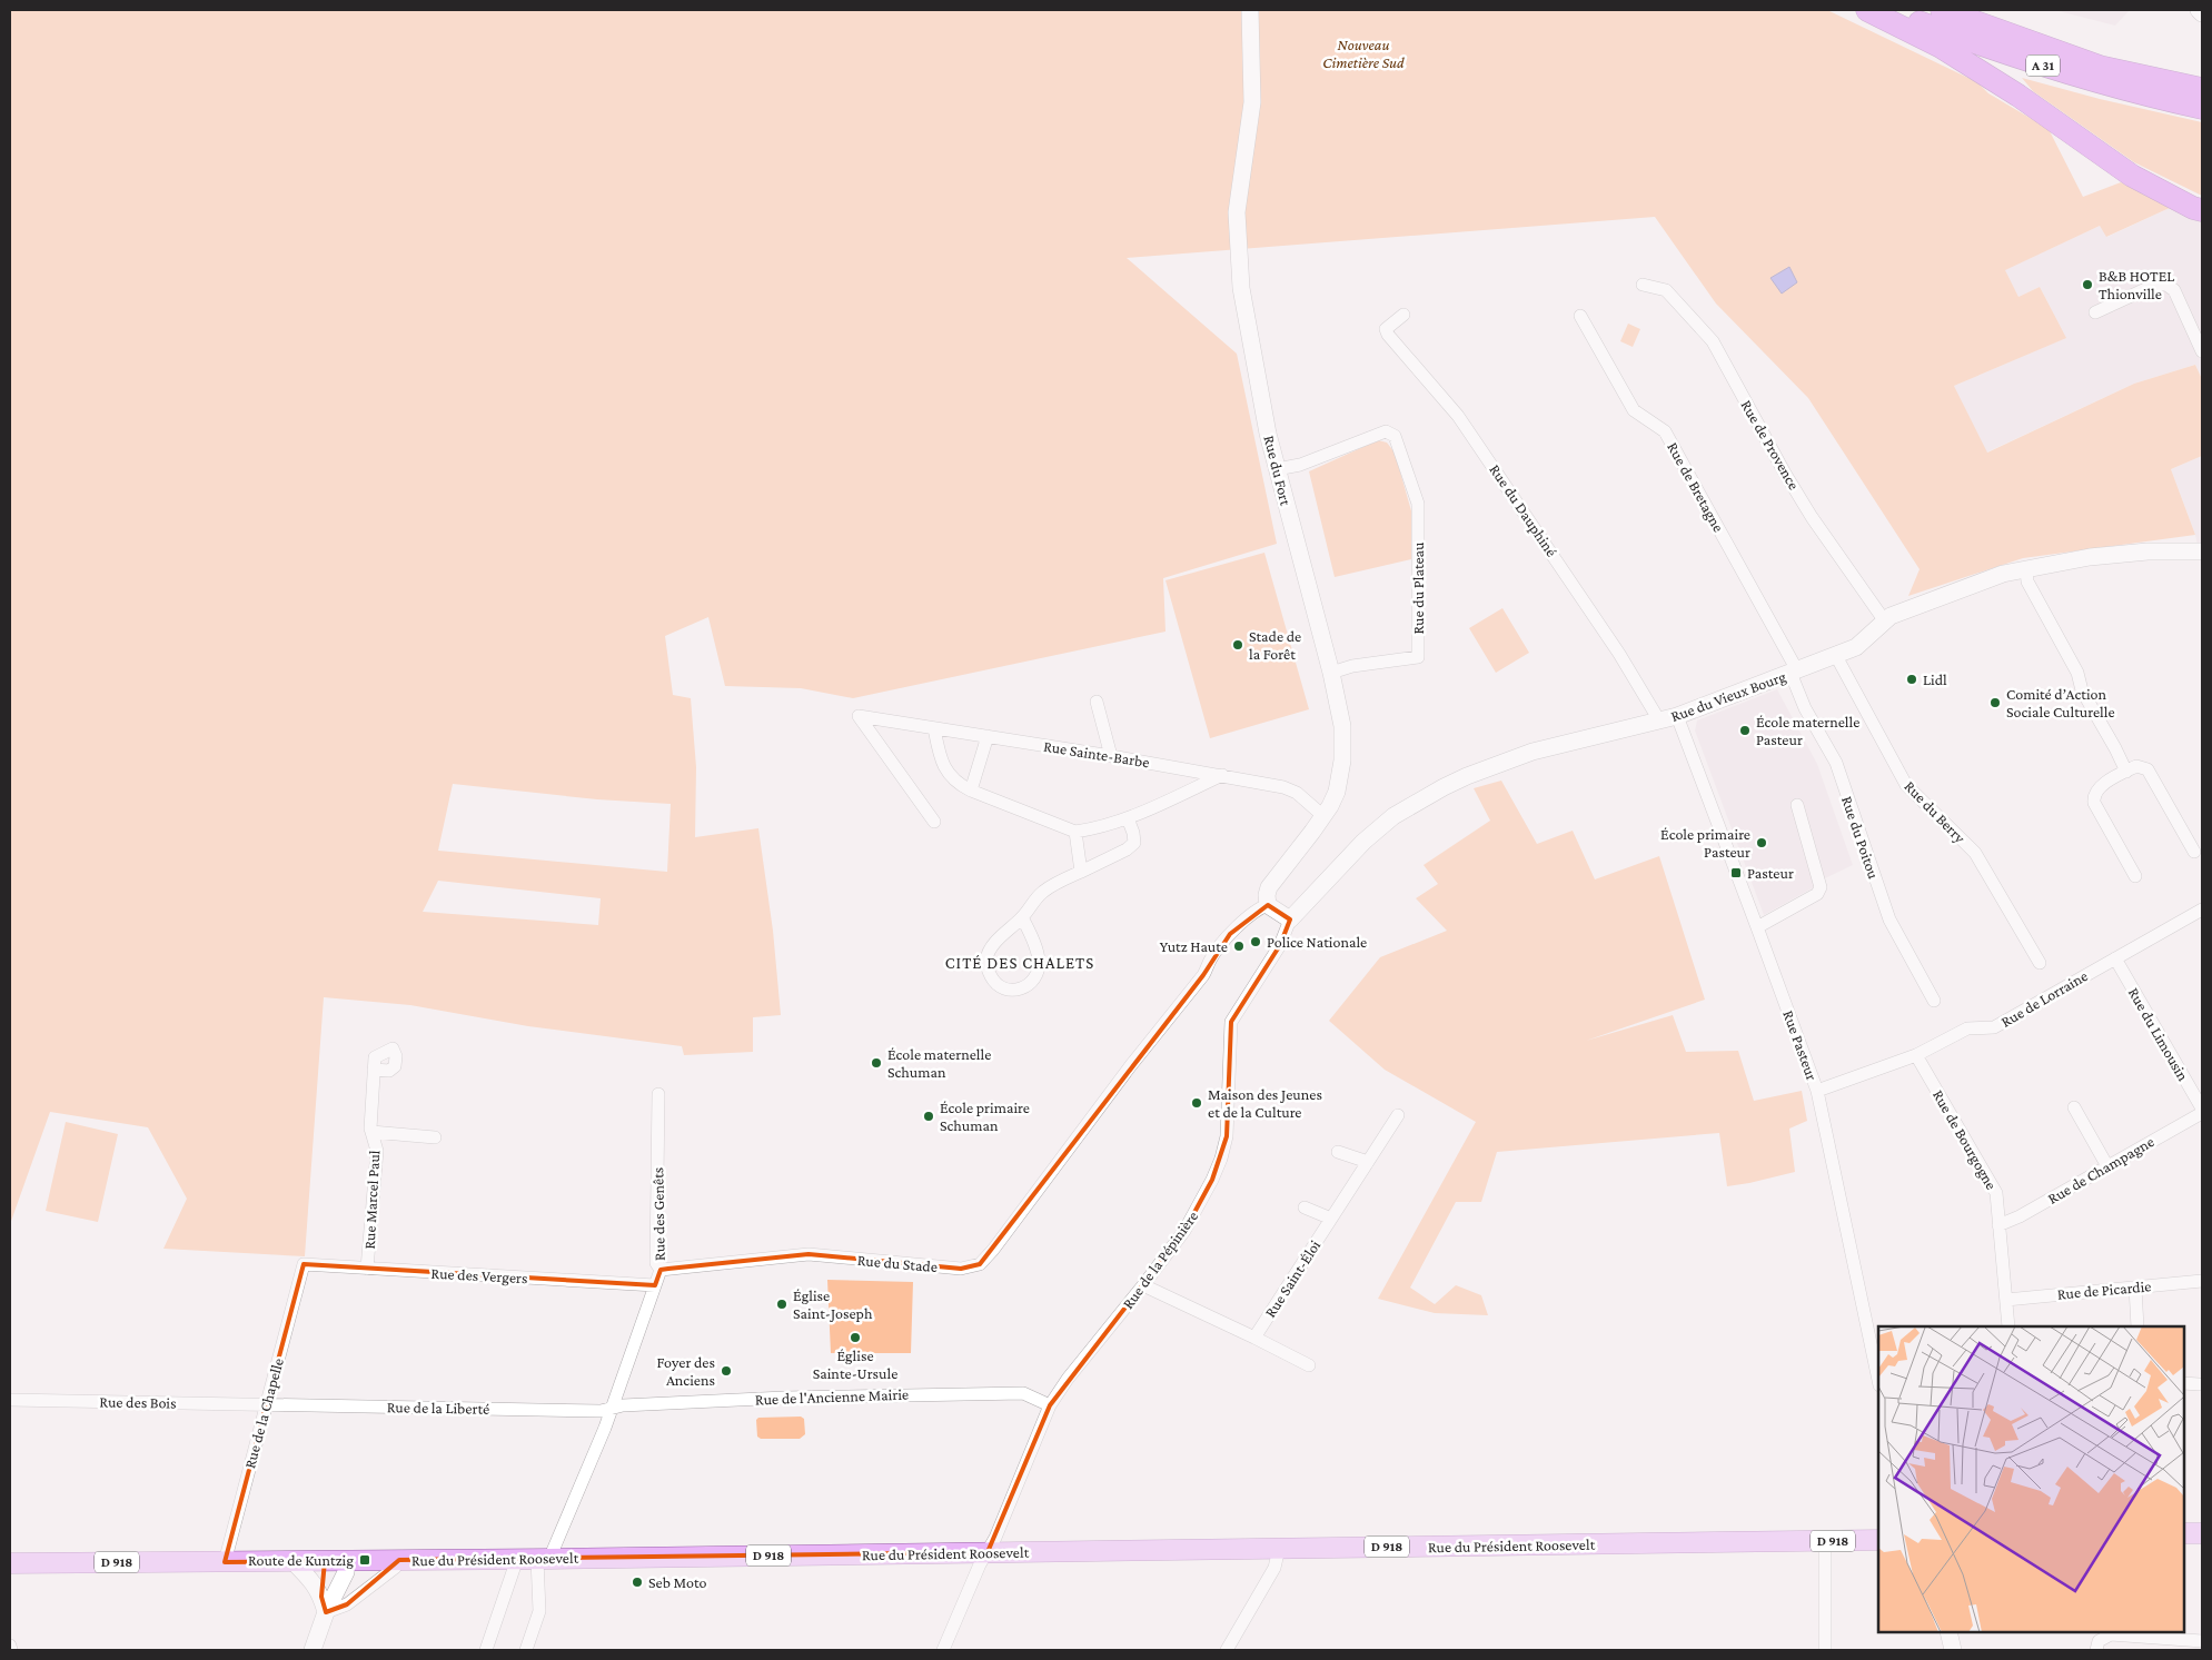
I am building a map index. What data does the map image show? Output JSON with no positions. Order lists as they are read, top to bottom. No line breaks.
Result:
{"streets":{"highway":["A 31"],"main road":["D 918","Rue du Président Roosevelt"],"street":["Rue de Provence","Rue du Fort","Rue de Bretagne","Rue du Dauphiné","Rue du Plateau","Rue du Vieux Bourg","Rue Sainte-Barbe","Rue du Berry","Rue du Poitou","Rue de Lorraine","Rue du Limousin","Rue Pasteur","Rue de Bourgogne","Rue de Champagne","Rue Marcel Paul","Rue des Genêts","Rue de la Pépinière","Rue du Stade","Rue des Vergers","Rue Saint-Éloi","Rue de Picardie","Rue de l'Ancienne Mairie","Rue des Bois","Rue de la Liberté","Rue de la Chapelle"]},"crossings":[["Rue de Provence","Rue du Vieux Bourg"],["Rue du Fort","Rue du Plateau"],["Rue du Fort","Rue Sainte-Barbe"],["Rue du Fort","Rue du Stade"],["Rue de Bretagne","Rue du Vieux Bourg"],["Rue de Bretagne","Rue du Poitou"],["Rue du Dauphiné","Rue du Vieux Bourg"],["Rue du Vieux Bourg","Rue du Berry"],["Rue du Vieux Bourg","Rue du Poitou"],["Rue du Vieux Bourg","Rue Pasteur"],["Rue du Vieux Bourg","Rue de la Pépinière"],["Rue de Lorraine","Rue du Limousin"],["Rue de Lorraine","Rue Pasteur"],["Rue de Lorraine","Rue de Bourgogne"],["Rue du Limousin","Rue de Champagne"],["Rue de Bourgogne","Rue de Champagne"],["Rue de Bourgogne","Rue de Picardie"],["Rue Marcel Paul","Rue des Vergers"],["Rue des Genêts","Rue du Stade"],["Rue de la Pépinière","Rue de l'Ancienne Mairie"],["Rue de la Pépinière","Rue du Président Roosevelt"],["Rue des Vergers","Rue de la Chapelle"],["Rue de l'Ancienne Mairie","Rue de la Liberté"],["Rue des Bois","Rue de la Liberté"],["Rue des Bois","Rue de la Chapelle"],["Rue de la Liberté","Rue de la Chapelle"],["Rue de la Chapelle","Rue du Président Roosevelt"]],"districts":["CITÉ DES CHALETS"],"parks":["Nouveau Cimetière Sud"],"places":{"other":["B&B HOTEL Thionville","Stade de la Forêt","Lidl","Comité d’Action Sociale Culturelle","École maternelle Pasteur","École primaire Pasteur","Police Nationale","Yutz Haute","École maternelle Schuman","Maison des Jeunes et de la Culture","École primaire Schuman","Église Saint-Joseph","Église Sainte-Ursule","Foyer des Anciens","Seb Moto"],"transit":["Pasteur","Route de Kuntzig"]}}
